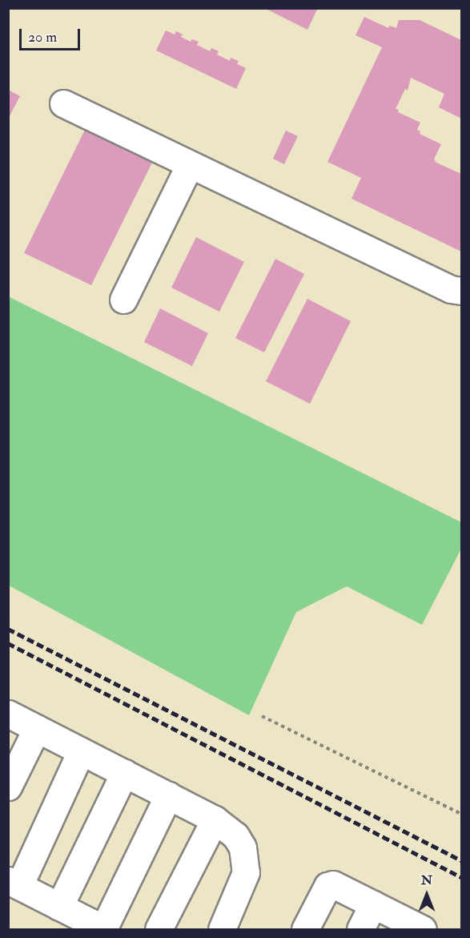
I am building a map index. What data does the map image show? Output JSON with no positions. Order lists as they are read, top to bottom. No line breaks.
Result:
{"scale_bar":"20 m","north":"top"}
